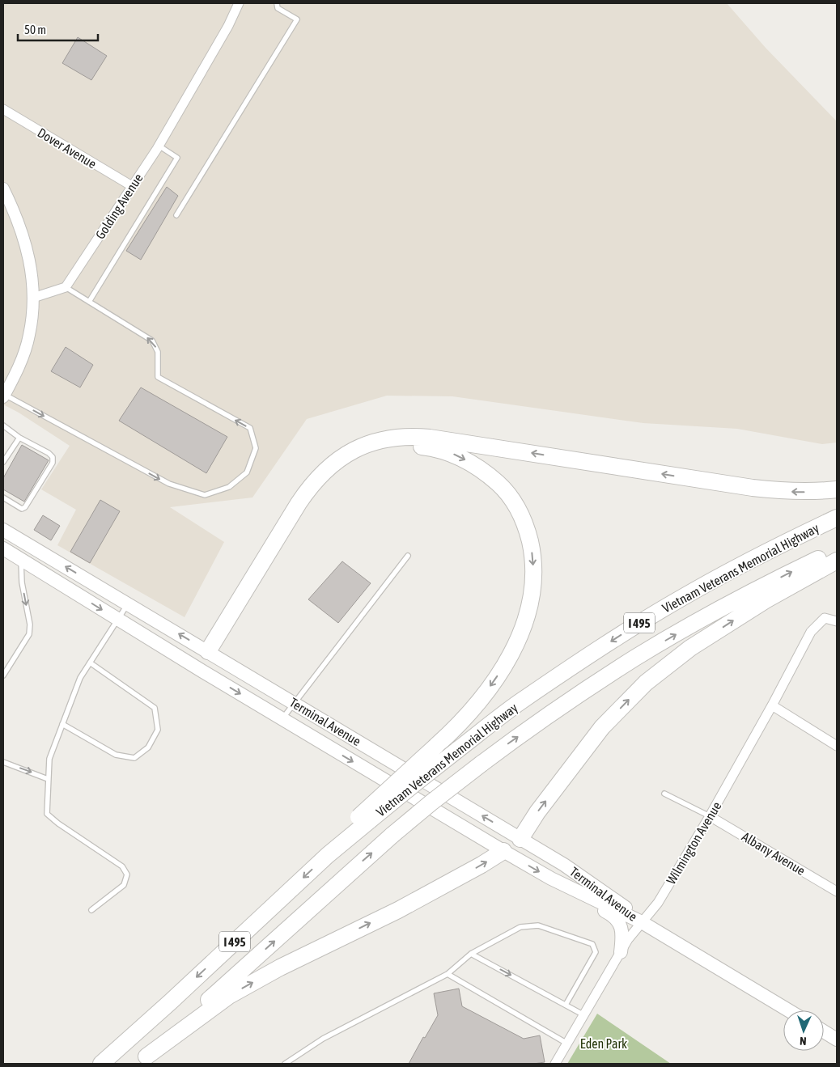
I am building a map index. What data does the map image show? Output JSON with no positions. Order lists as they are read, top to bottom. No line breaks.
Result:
{"streets":{"highway":["Vietnam Veterans Memorial Highway","I 495"],"main road":["Terminal Avenue"],"street":["Dover Avenue","Golding Avenue","Wilmington Avenue","Albany Avenue"]},"crossings":[["Dover Avenue","Golding Avenue"],["Terminal Avenue","Wilmington Avenue"],["Wilmington Avenue","Albany Avenue"]],"parks":["Eden Park"],"scale_bar":"50 m","north":"bottom"}
